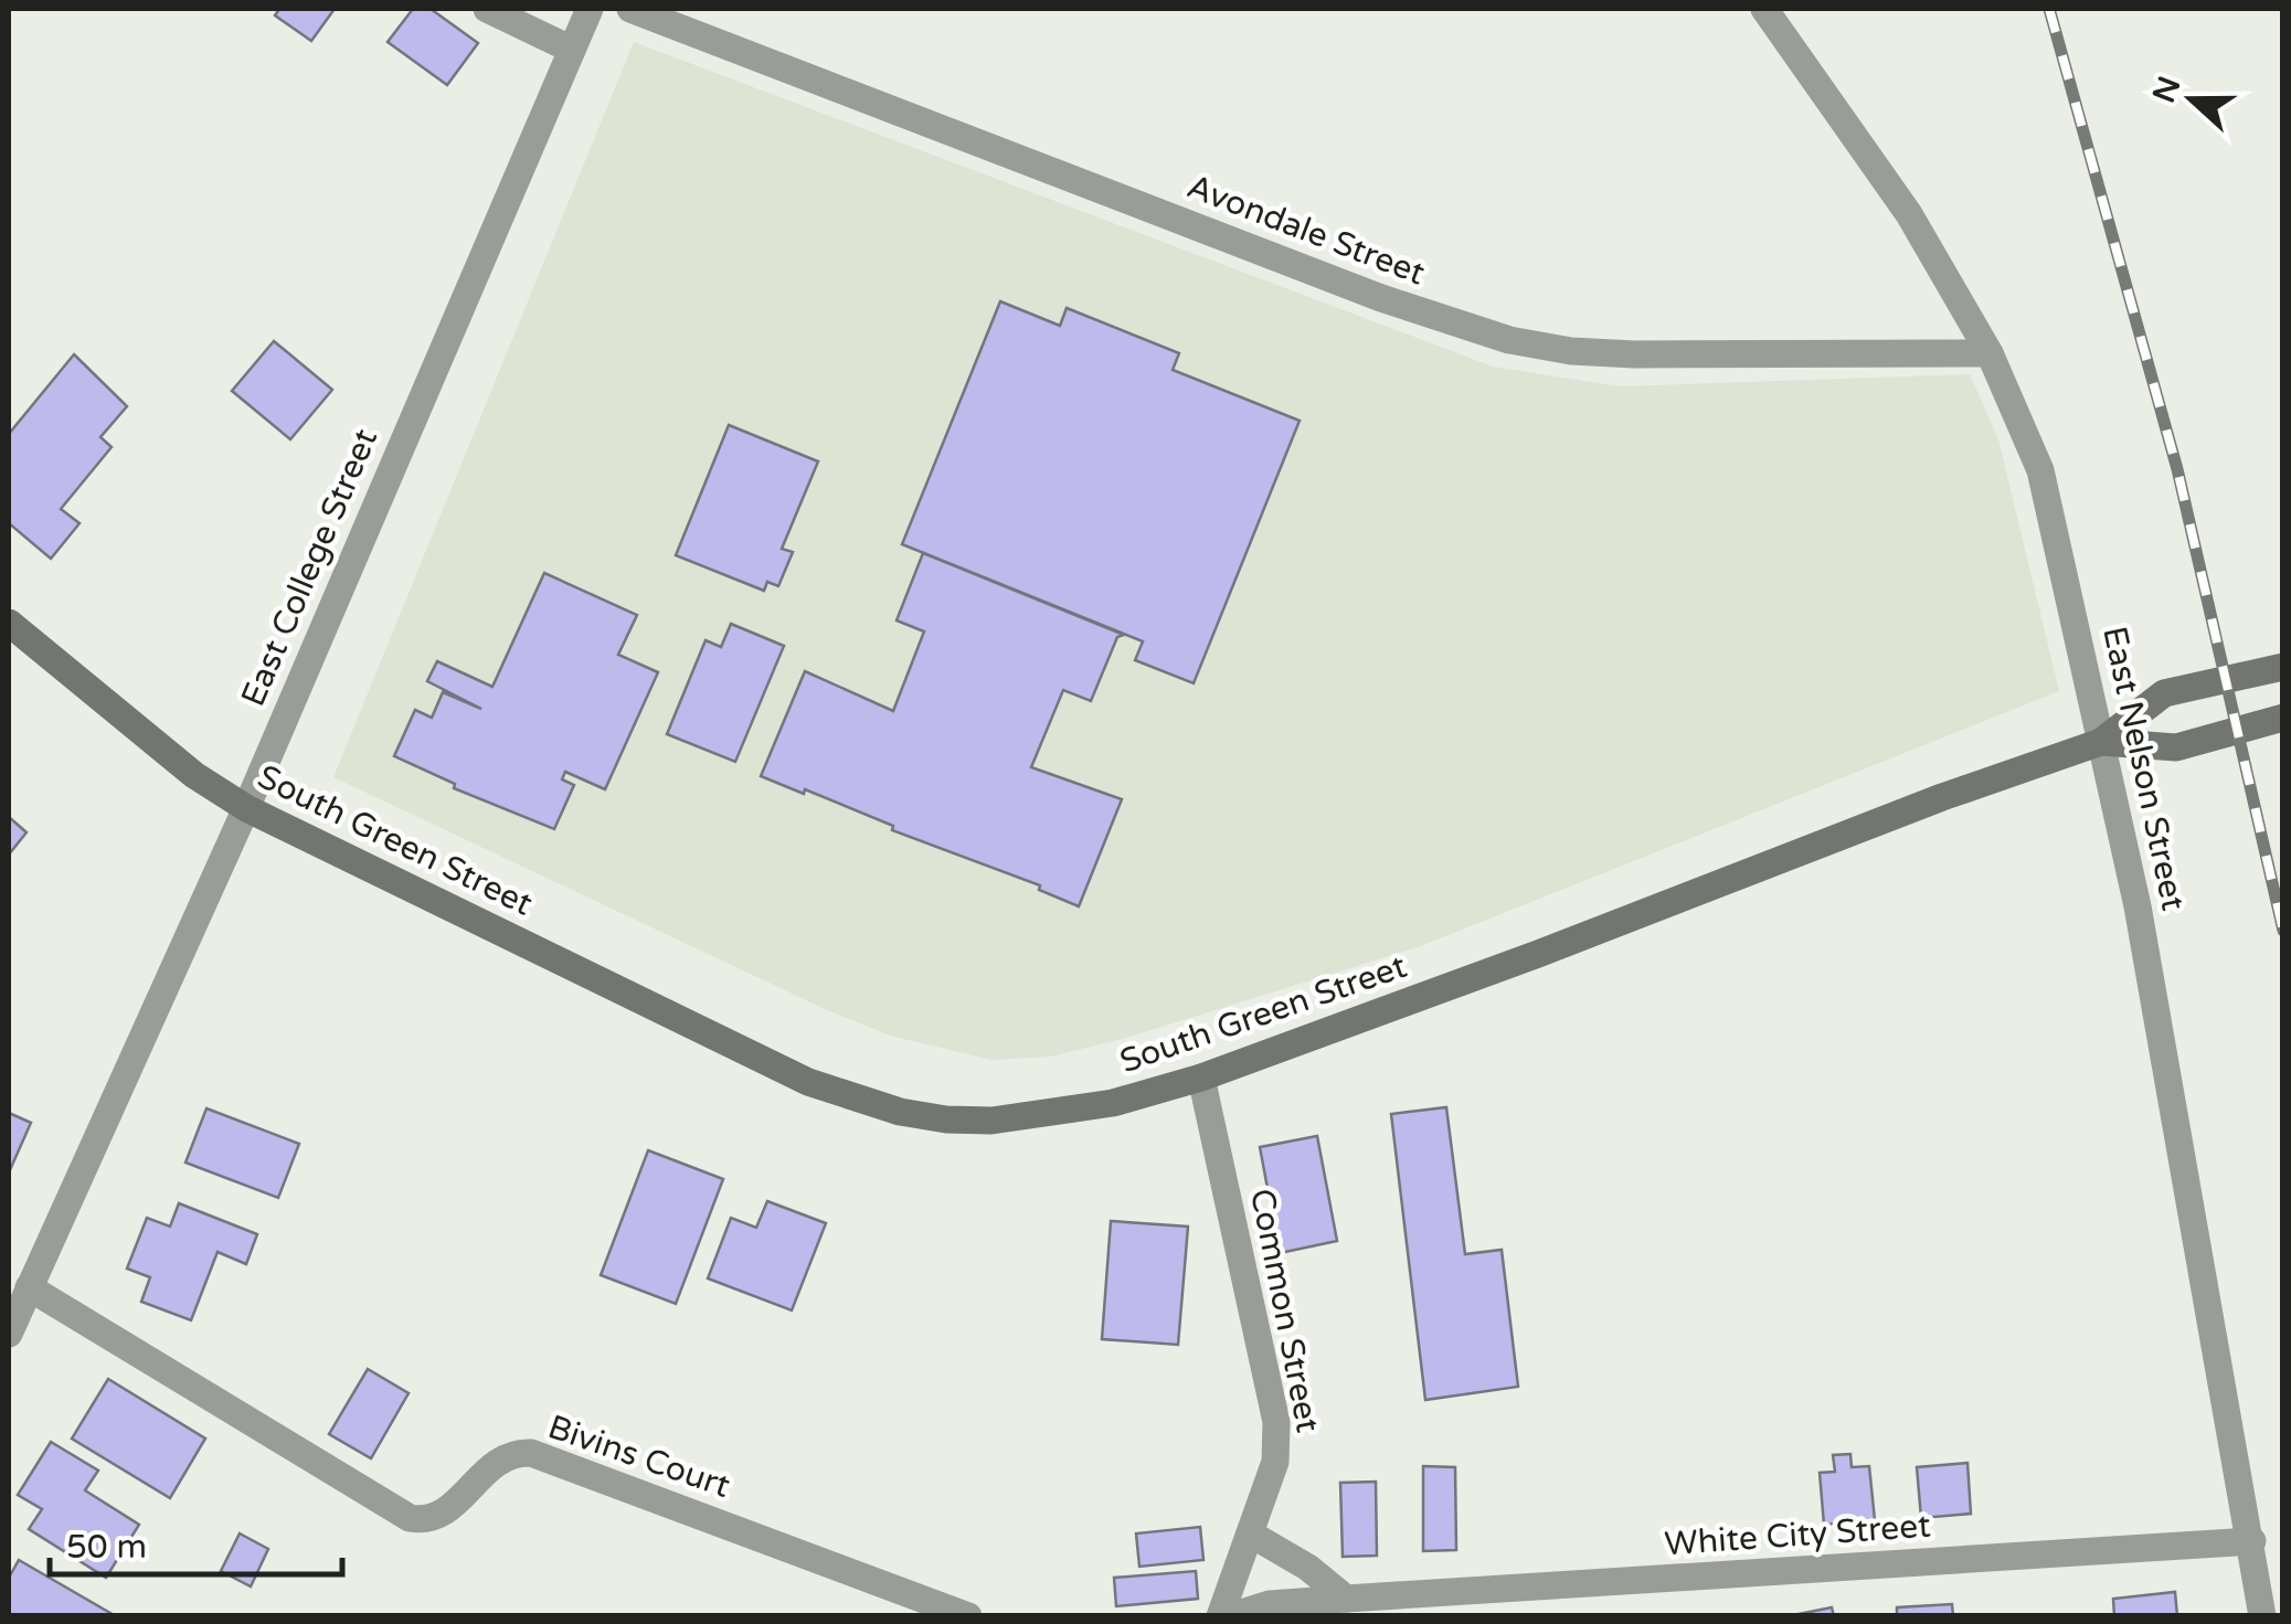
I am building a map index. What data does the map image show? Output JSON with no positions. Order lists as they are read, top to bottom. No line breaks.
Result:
{"streets":{"street":["Avondale Street","East College Street","East Nelson Street","South Green Street","Common Street","Bivins Court","White City Street"]},"crossings":[["Avondale Street","East Nelson Street"],["East College Street","South Green Street"],["East College Street","Bivins Court"],["East Nelson Street","South Green Street"],["East Nelson Street","White City Street"],["South Green Street","Common Street"]],"scale_bar":"50 m","north":"left"}
